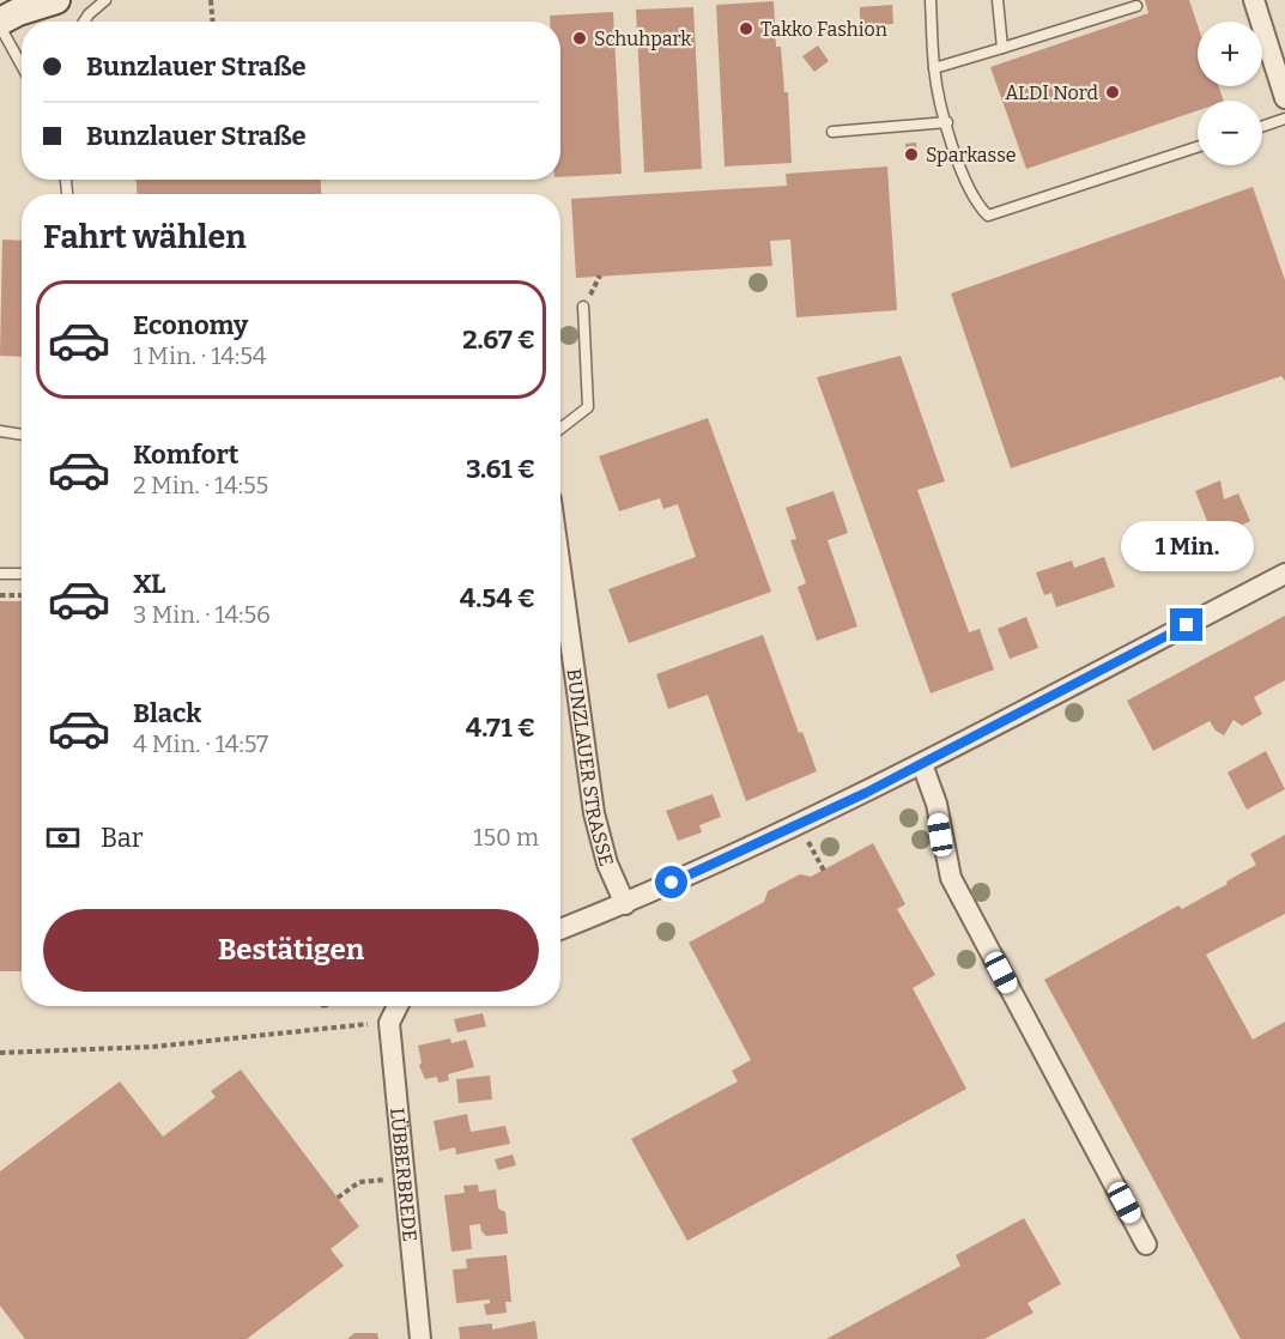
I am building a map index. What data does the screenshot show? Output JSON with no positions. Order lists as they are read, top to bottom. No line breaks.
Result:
{"streets":{"street":["BUNZLAUER STRASSE","LÜBBERBREDE"]},"places":["Takko Fashion","Schuhpark","ALDI Nord","Sparkasse"],"page":{"map_buttons":["+","−"],"banner":["Bunzlauer Straße","Bunzlauer Straße"],"heading":"Fahrt wählen","list":[{"name":"Economy","note":"1 Min. · 14:54","value":"2.67 €"},{"name":"Komfort","note":"2 Min. · 14:55","value":"3.61 €"},{"name":"XL","note":"3 Min. · 14:56","value":"4.54 €"},{"name":"Black","note":"4 Min. · 14:57","value":"4.71 €"}],"bubble":"1 Min.","pay":["Bar","150 m"],"buttons":"Bestätigen"}}
